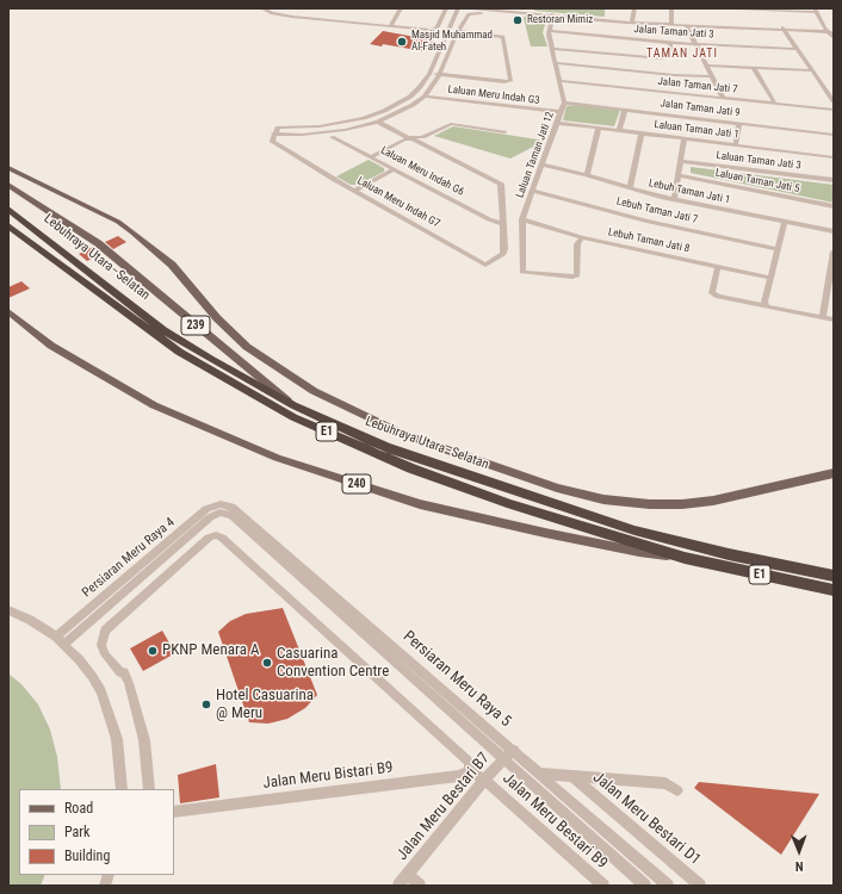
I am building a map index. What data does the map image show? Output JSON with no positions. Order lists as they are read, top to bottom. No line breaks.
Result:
{"streets":{"highway":["Lebuhraya Utara–Selatan","E1"],"main road":["239","240"],"street":["Jalan Taman Jati 3","Jalan Taman Jati 7","Laluan Meru Indah G3","Jalan Taman Jati 9","Laluan Taman Jati 1","Laluan Taman Jati 12","Laluan Taman Jati 3","Laluan Meru Indah G6","Laluan Taman Jati 5","Lebuh Taman Jati 1","Laluan Meru Indah G7","Lebuh Taman Jati 7","Lebuh Taman Jati 8","Persiaran Meru Raya 4","Persiaran Meru Raya 5","Jalan Meru Bistari B9","Jalan Meru Bestari B7","Jalan Meru Bestari D1","Jalan Meru Bestari B9"]},"crossings":[["Jalan Taman Jati 3","Laluan Taman Jati 12"],["Jalan Taman Jati 7","Laluan Taman Jati 12"],["Laluan Meru Indah G3","Laluan Taman Jati 12"],["Jalan Taman Jati 9","Laluan Taman Jati 12"],["Laluan Taman Jati 1","Laluan Taman Jati 12"],["Laluan Taman Jati 12","Lebuh Taman Jati 1"],["Laluan Taman Jati 12","Lebuh Taman Jati 7"],["Laluan Taman Jati 12","Lebuh Taman Jati 8"],["Laluan Meru Indah G6","Laluan Meru Indah G7"],["Lebuhraya Utara–Selatan","239"],["Lebuhraya Utara–Selatan","240"],["Persiaran Meru Raya 4","Persiaran Meru Raya 5"],["Persiaran Meru Raya 5","Jalan Meru Bestari B7"],["Jalan Meru Bestari B7","Jalan Meru Bestari B9"]],"districts":["TAMAN JATI"],"places":["Restoran Mimiz","Masjid Muhammad Al-Fateh","PKNP Menara A","Casuarina Convention Centre","Hotel Casuarina @ Meru"],"legend":["Road","Park","Building"],"north":"bottom"}
